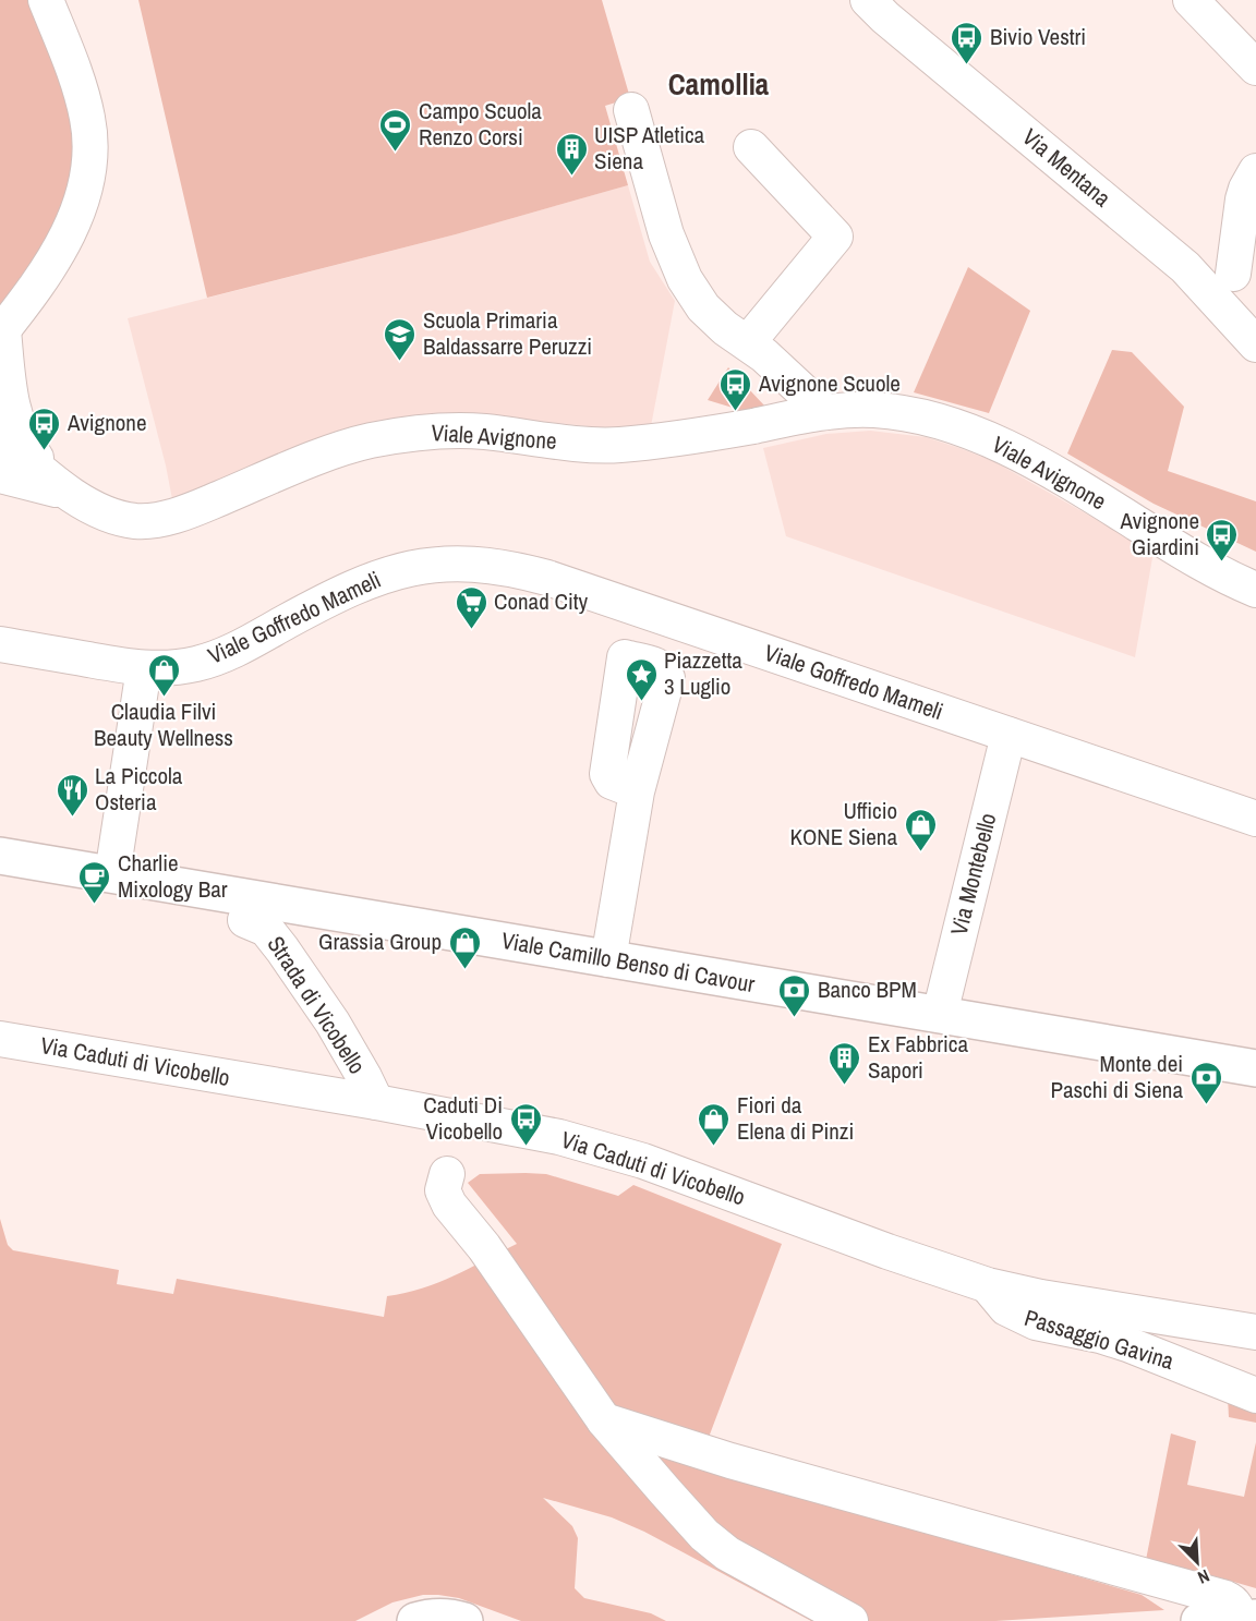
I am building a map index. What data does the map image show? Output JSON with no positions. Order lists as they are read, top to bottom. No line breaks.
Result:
{"streets":{"main road":["Viale Camillo Benso di Cavour"],"street":["Via Mentana","Viale Avignone","Viale Goffredo Mameli","Via Montebello","Strada di Vicobello","Via Caduti di Vicobello","Passaggio Gavina"]},"crossings":[["Viale Goffredo Mameli","Via Montebello"],["Via Montebello","Viale Camillo Benso di Cavour"],["Strada di Vicobello","Via Caduti di Vicobello"],["Via Caduti di Vicobello","Passaggio Gavina"]],"districts":["Camollia"],"places":{"bus stop":["Bivio Vestri","Avignone Scuole","Avignone","Avignone Giardini","Caduti Di Vicobello"],"sports":["Campo Scuola Renzo Corsi"],"building":["UISP Atletica Siena","Ex Fabbrica Sapori"],"school or university":["Scuola Primaria Baldassarre Peruzzi"],"supermarket":["Conad City"],"shop":["Claudia Filvi Beauty Wellness","Ufficio KONE Siena","Grassia Group","Fiori da Elena di Pinzi"],"place":["Piazzetta 3 Luglio"],"restaurant":["La Piccola Osteria"],"cafe":["Charlie Mixology Bar"],"bank":["Banco BPM","Monte dei Paschi di Siena"]},"north":"bottom right"}
